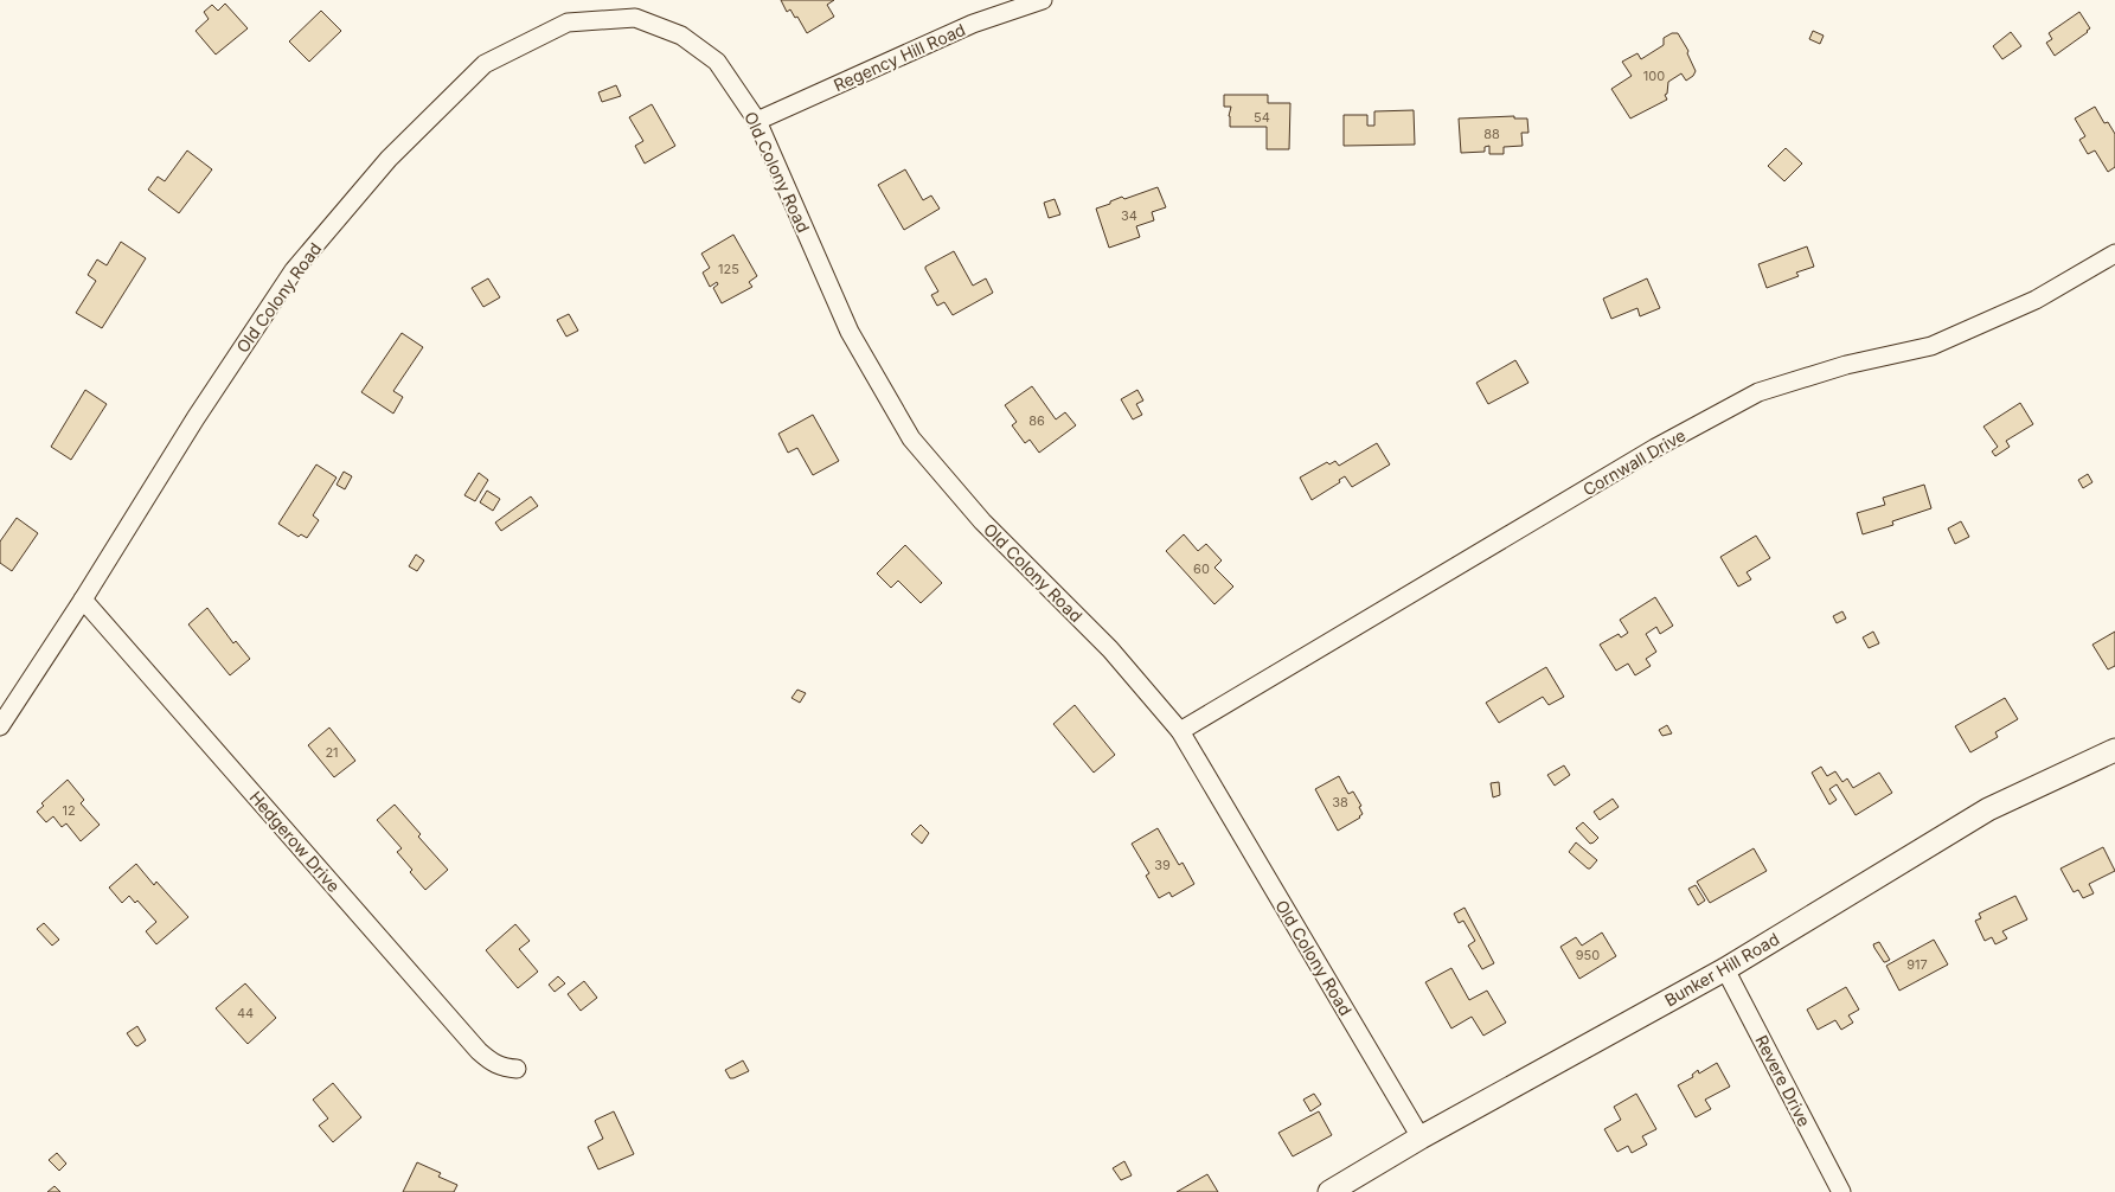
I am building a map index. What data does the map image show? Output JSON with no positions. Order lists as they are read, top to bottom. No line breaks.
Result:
{"streets":{"street":["Regency Hill Road","Old Colony Road","Cornwall Drive","Hedgerow Drive","Bunker Hill Road","Revere Drive"]},"crossings":[["Regency Hill Road","Old Colony Road"],["Old Colony Road","Cornwall Drive"],["Old Colony Road","Hedgerow Drive"],["Old Colony Road","Bunker Hill Road"],["Bunker Hill Road","Revere Drive"]],"house_numbers":["100","54","88","34","125","86","60","21","38","12","39","950","917","44"]}
